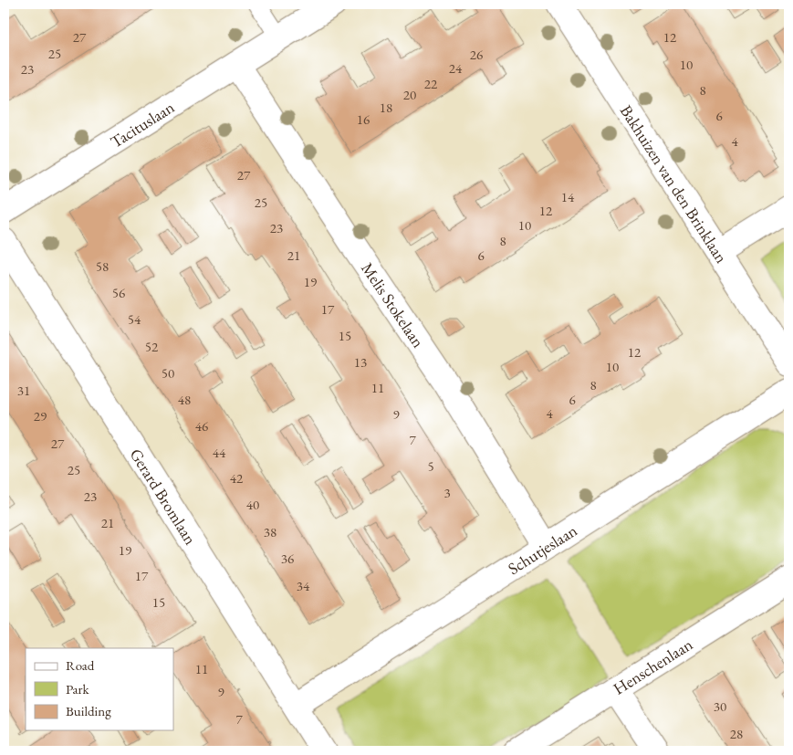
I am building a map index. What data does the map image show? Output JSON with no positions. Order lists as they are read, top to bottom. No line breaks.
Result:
{"streets":{"street":["Tacituslaan","Bakhuizen van den Brinklaan","Melis Stokelaan","Gerard Bromlaan","Schutjeslaan","Henschenlaan"]},"crossings":[["Tacituslaan","Melis Stokelaan"],["Melis Stokelaan","Schutjeslaan"],["Gerard Bromlaan","Schutjeslaan"]],"house_numbers":["27","12","25","26","10","24","23","22","8","20","18","6","16","4","27","14","25","12","10","23","8","21","6","58","19","56","17","54","15","52","12","13","10","50","8","11","31","48","6","4","9","29","46","7","27","44","5","25","42","3","23","40","21","38","19","36","17","34","15","11","9","30","7","28"],"legend":["Road","Park","Building"]}
